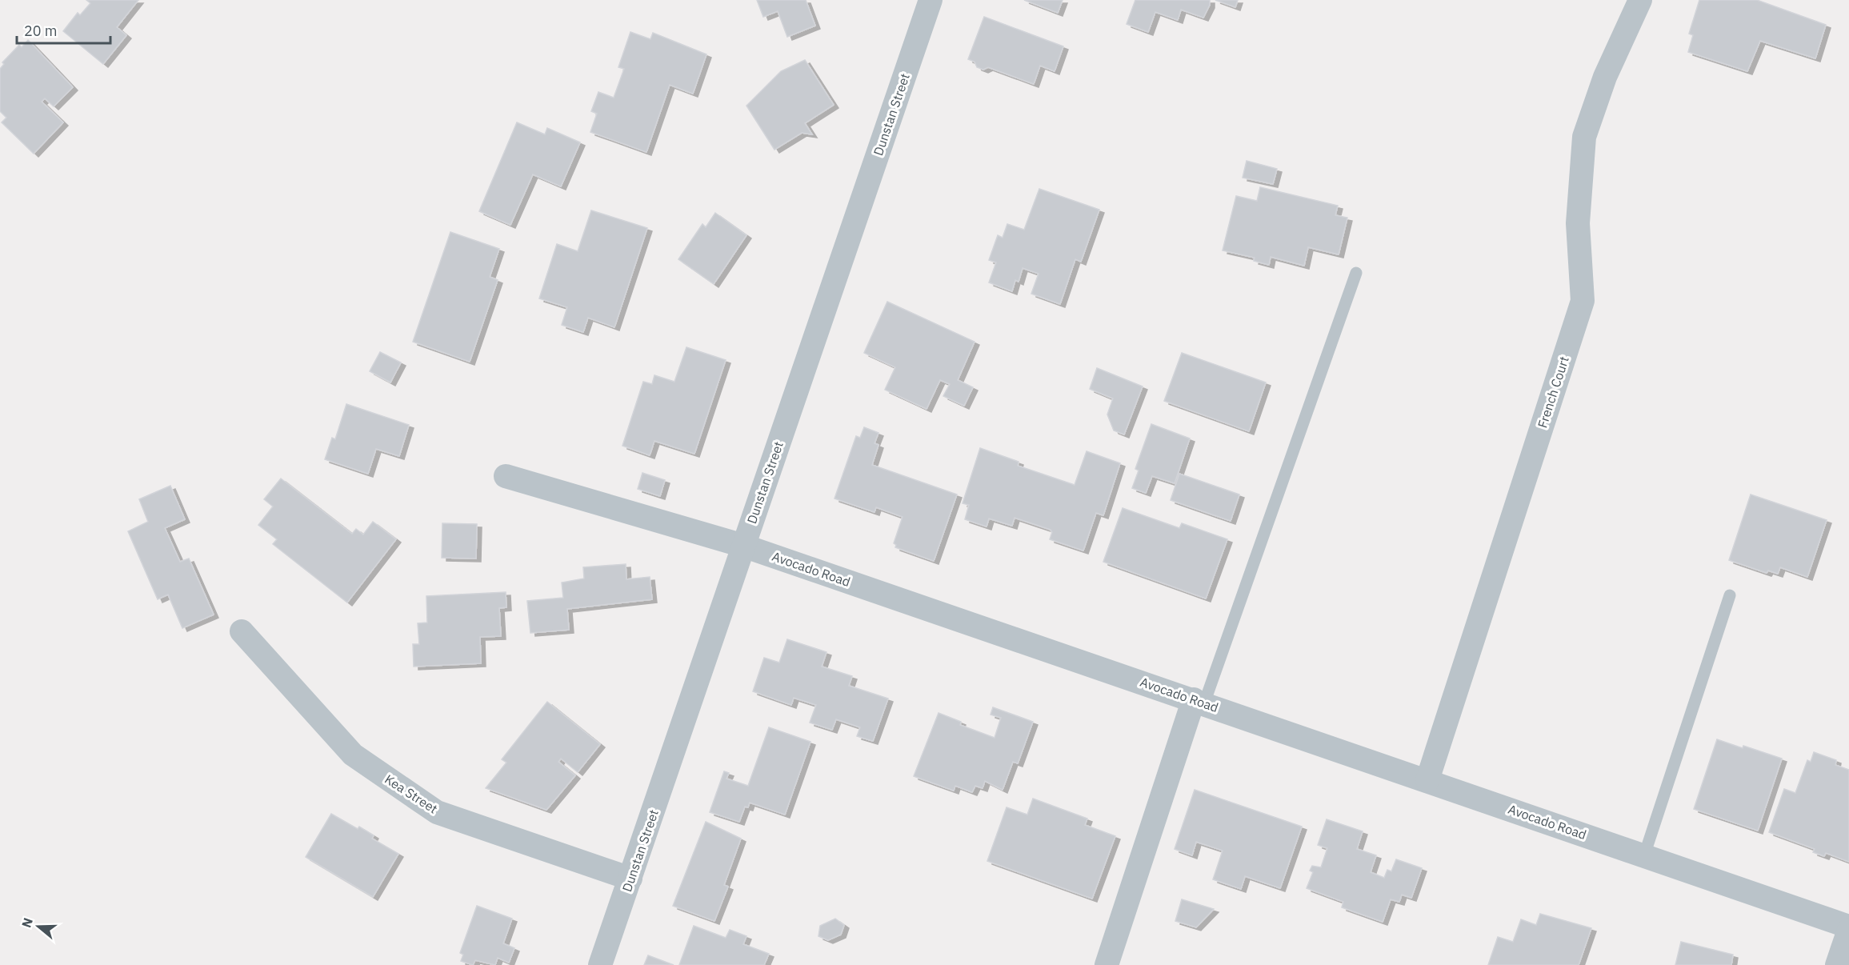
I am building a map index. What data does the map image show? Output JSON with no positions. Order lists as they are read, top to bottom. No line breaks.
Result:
{"streets":{"street":["Dunstan Street","French Court","Avocado Road","Kea Street"]},"crossings":[["Dunstan Street","Avocado Road"],["Dunstan Street","Kea Street"],["French Court","Avocado Road"]],"scale_bar":"20 m","north":"left"}
